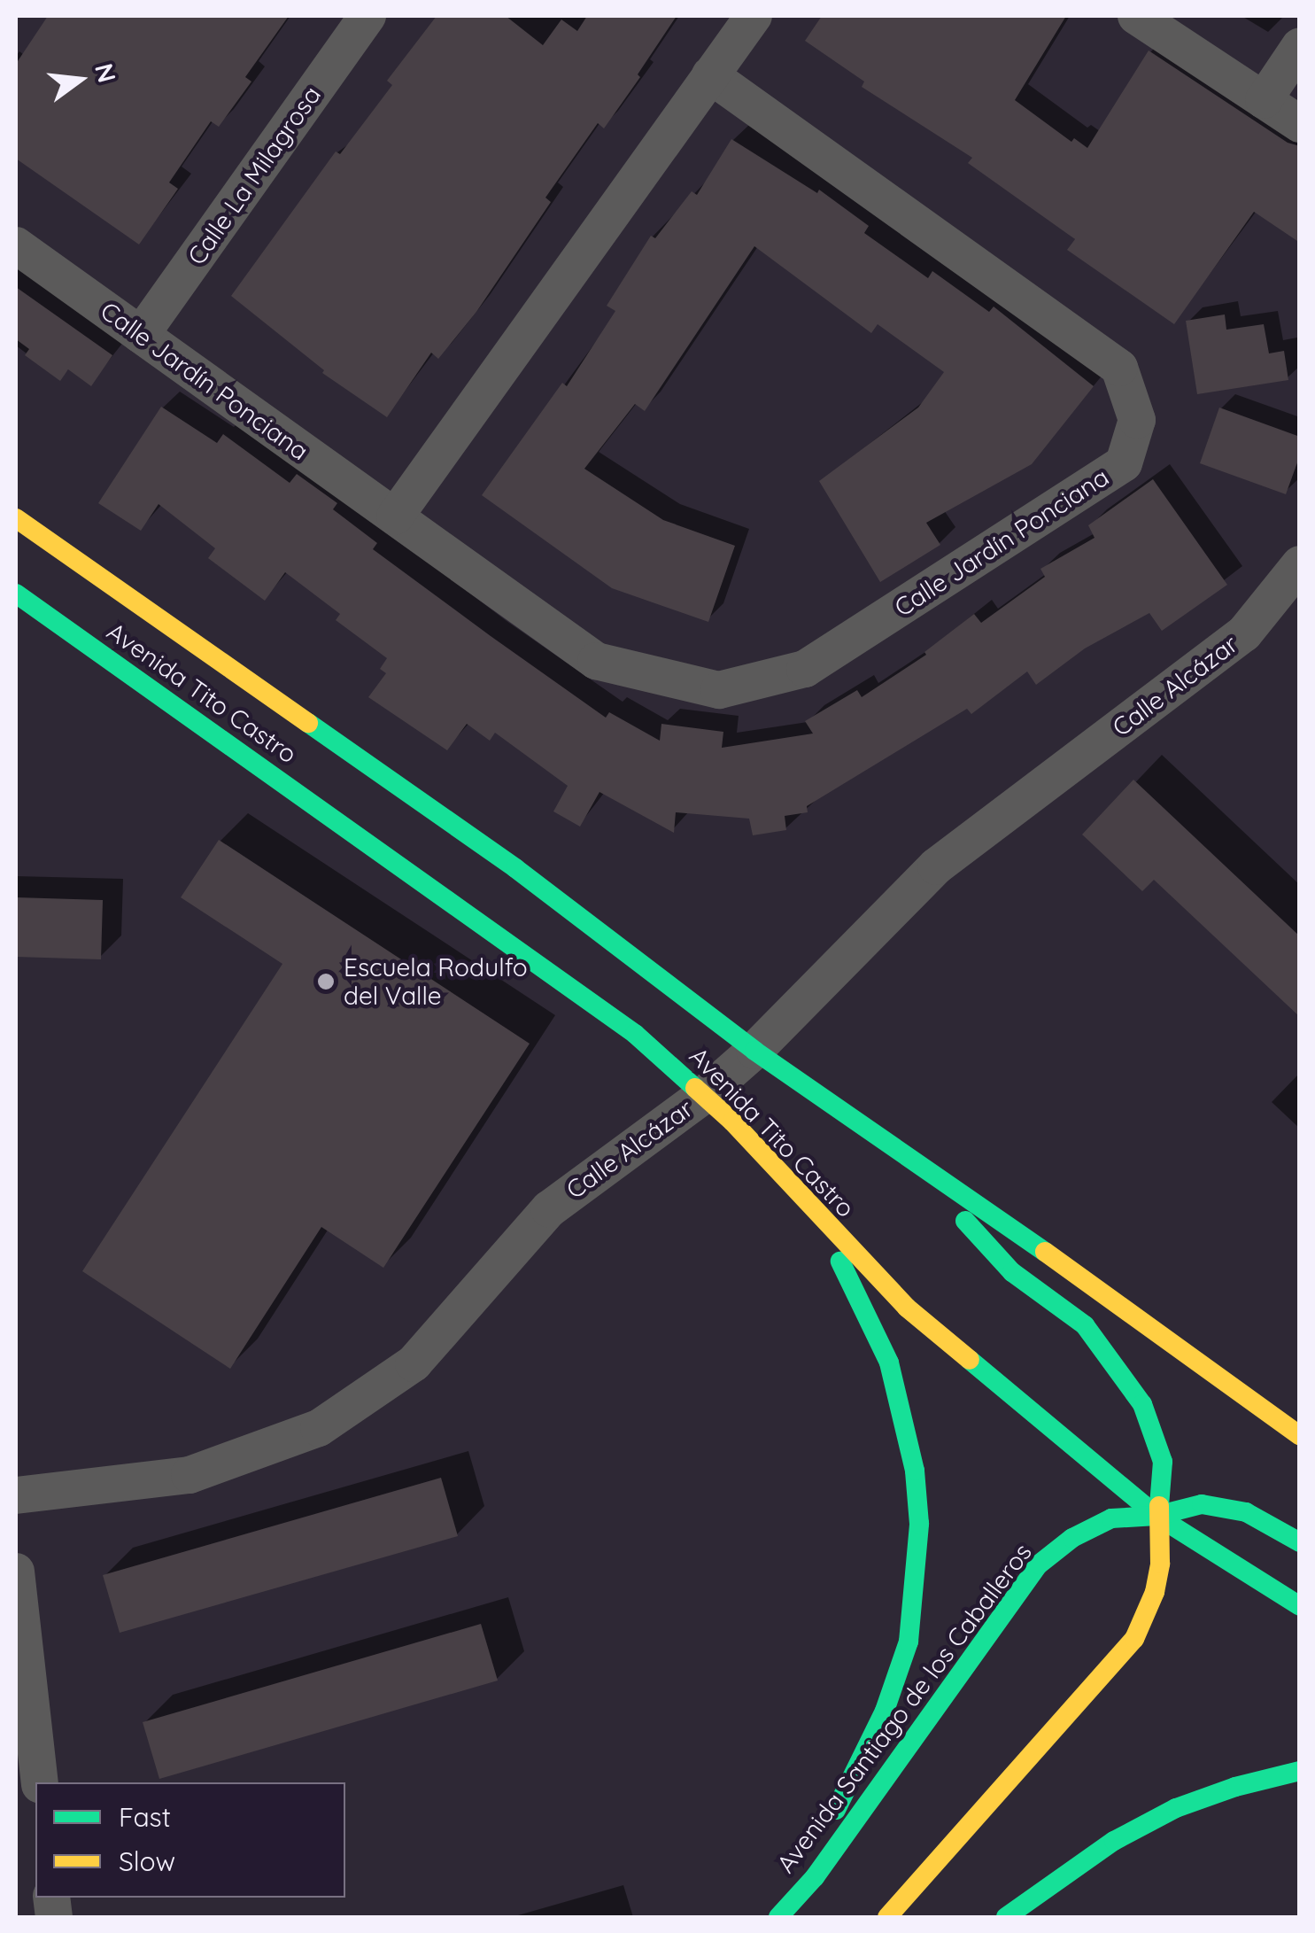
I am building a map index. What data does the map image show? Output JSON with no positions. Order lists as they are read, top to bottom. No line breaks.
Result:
{"streets":{"main road":["Avenida Tito Castro","Avenida Santiago de los Caballeros"],"street":["Calle La Milagrosa","Calle Jardín Ponciana","Calle Alcázar"]},"crossings":[["Calle La Milagrosa","Calle Jardín Ponciana"],["Calle Alcázar","Avenida Tito Castro"],["Avenida Tito Castro","Avenida Santiago de los Caballeros"]],"places":["Escuela Rodulfo del Valle"],"legend":["Fast","Slow"],"north":"right"}
